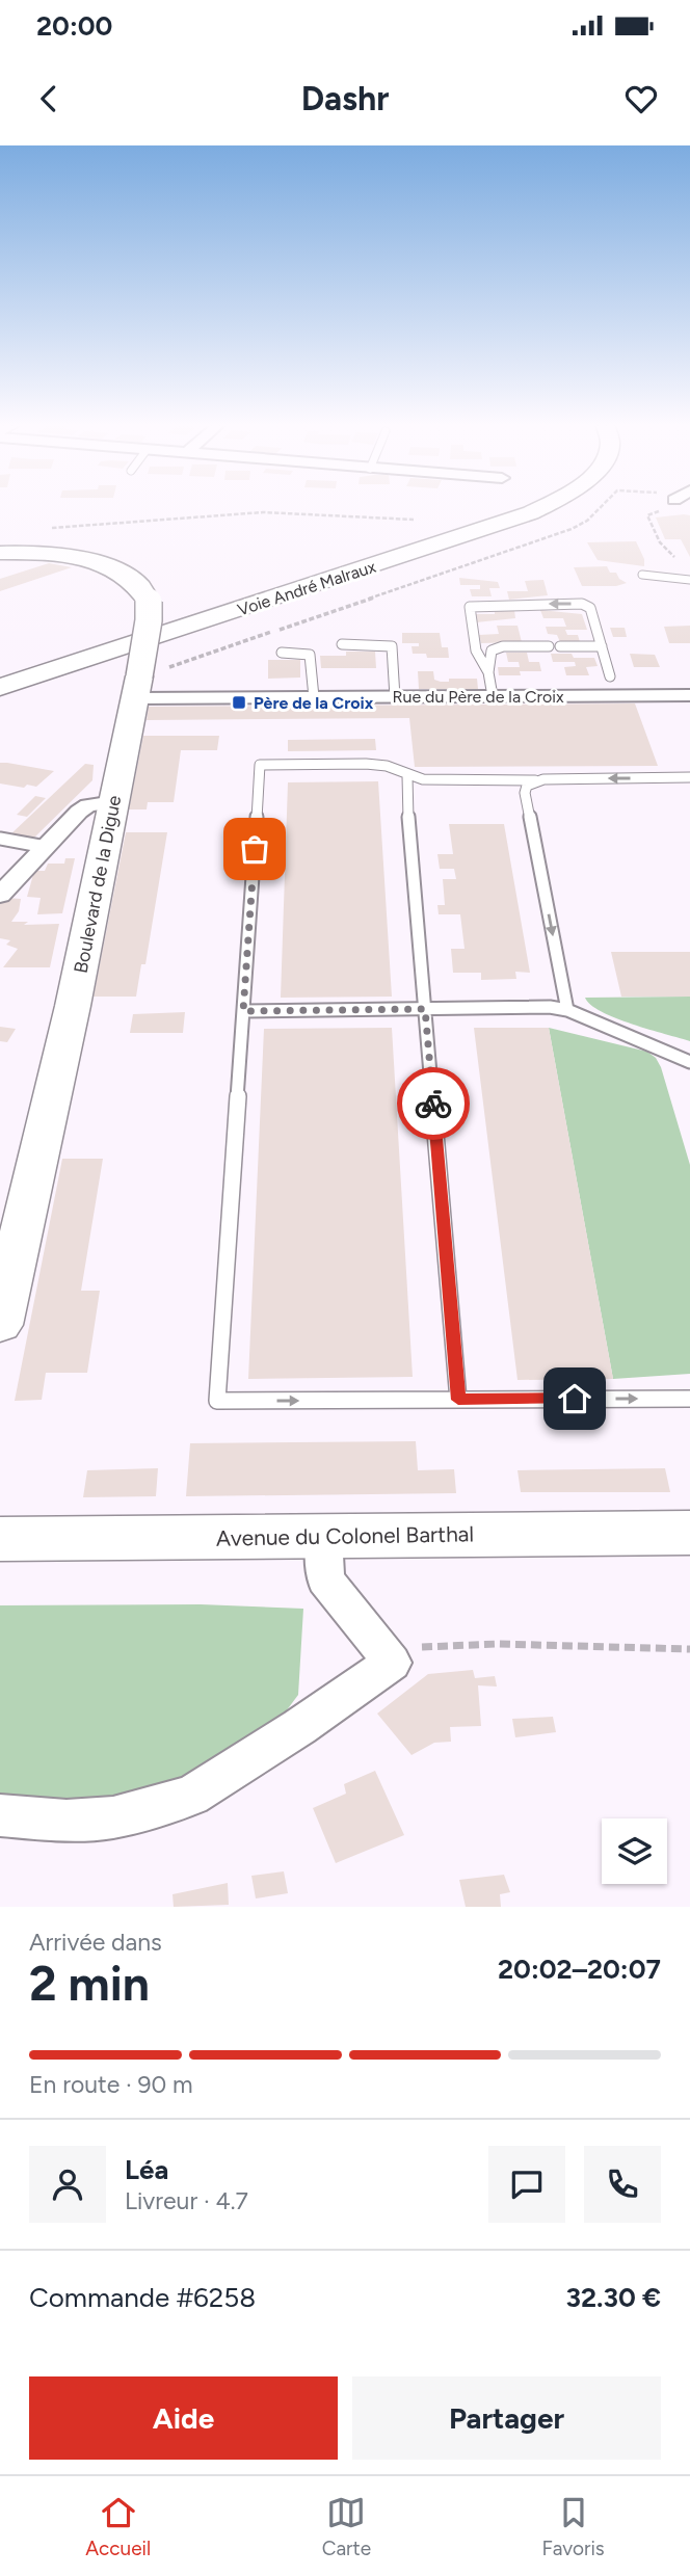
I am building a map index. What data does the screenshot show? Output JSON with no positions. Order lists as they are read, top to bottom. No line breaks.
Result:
{"streets":{"main road":["Voie André Malraux","Boulevard de la Digue","Avenue du Colonel Barthal"],"street":["Rue du Père de la Croix"]},"crossings":[["Rue du Père de la Croix","Boulevard de la Digue"]],"places":{"transit":["Père de la Croix"]},"page":{"status":"20:00","header":"Dashr","heading":["2 min","Arrivée dans","20:02–20:07"],"panel":["Léa","Livreur · 4.7","Commande #6258","32.30 €"],"bar":"En route · 90 m","buttons":["Aide","Partager"],"tabs":["Accueil","Carte","Favoris"]}}
